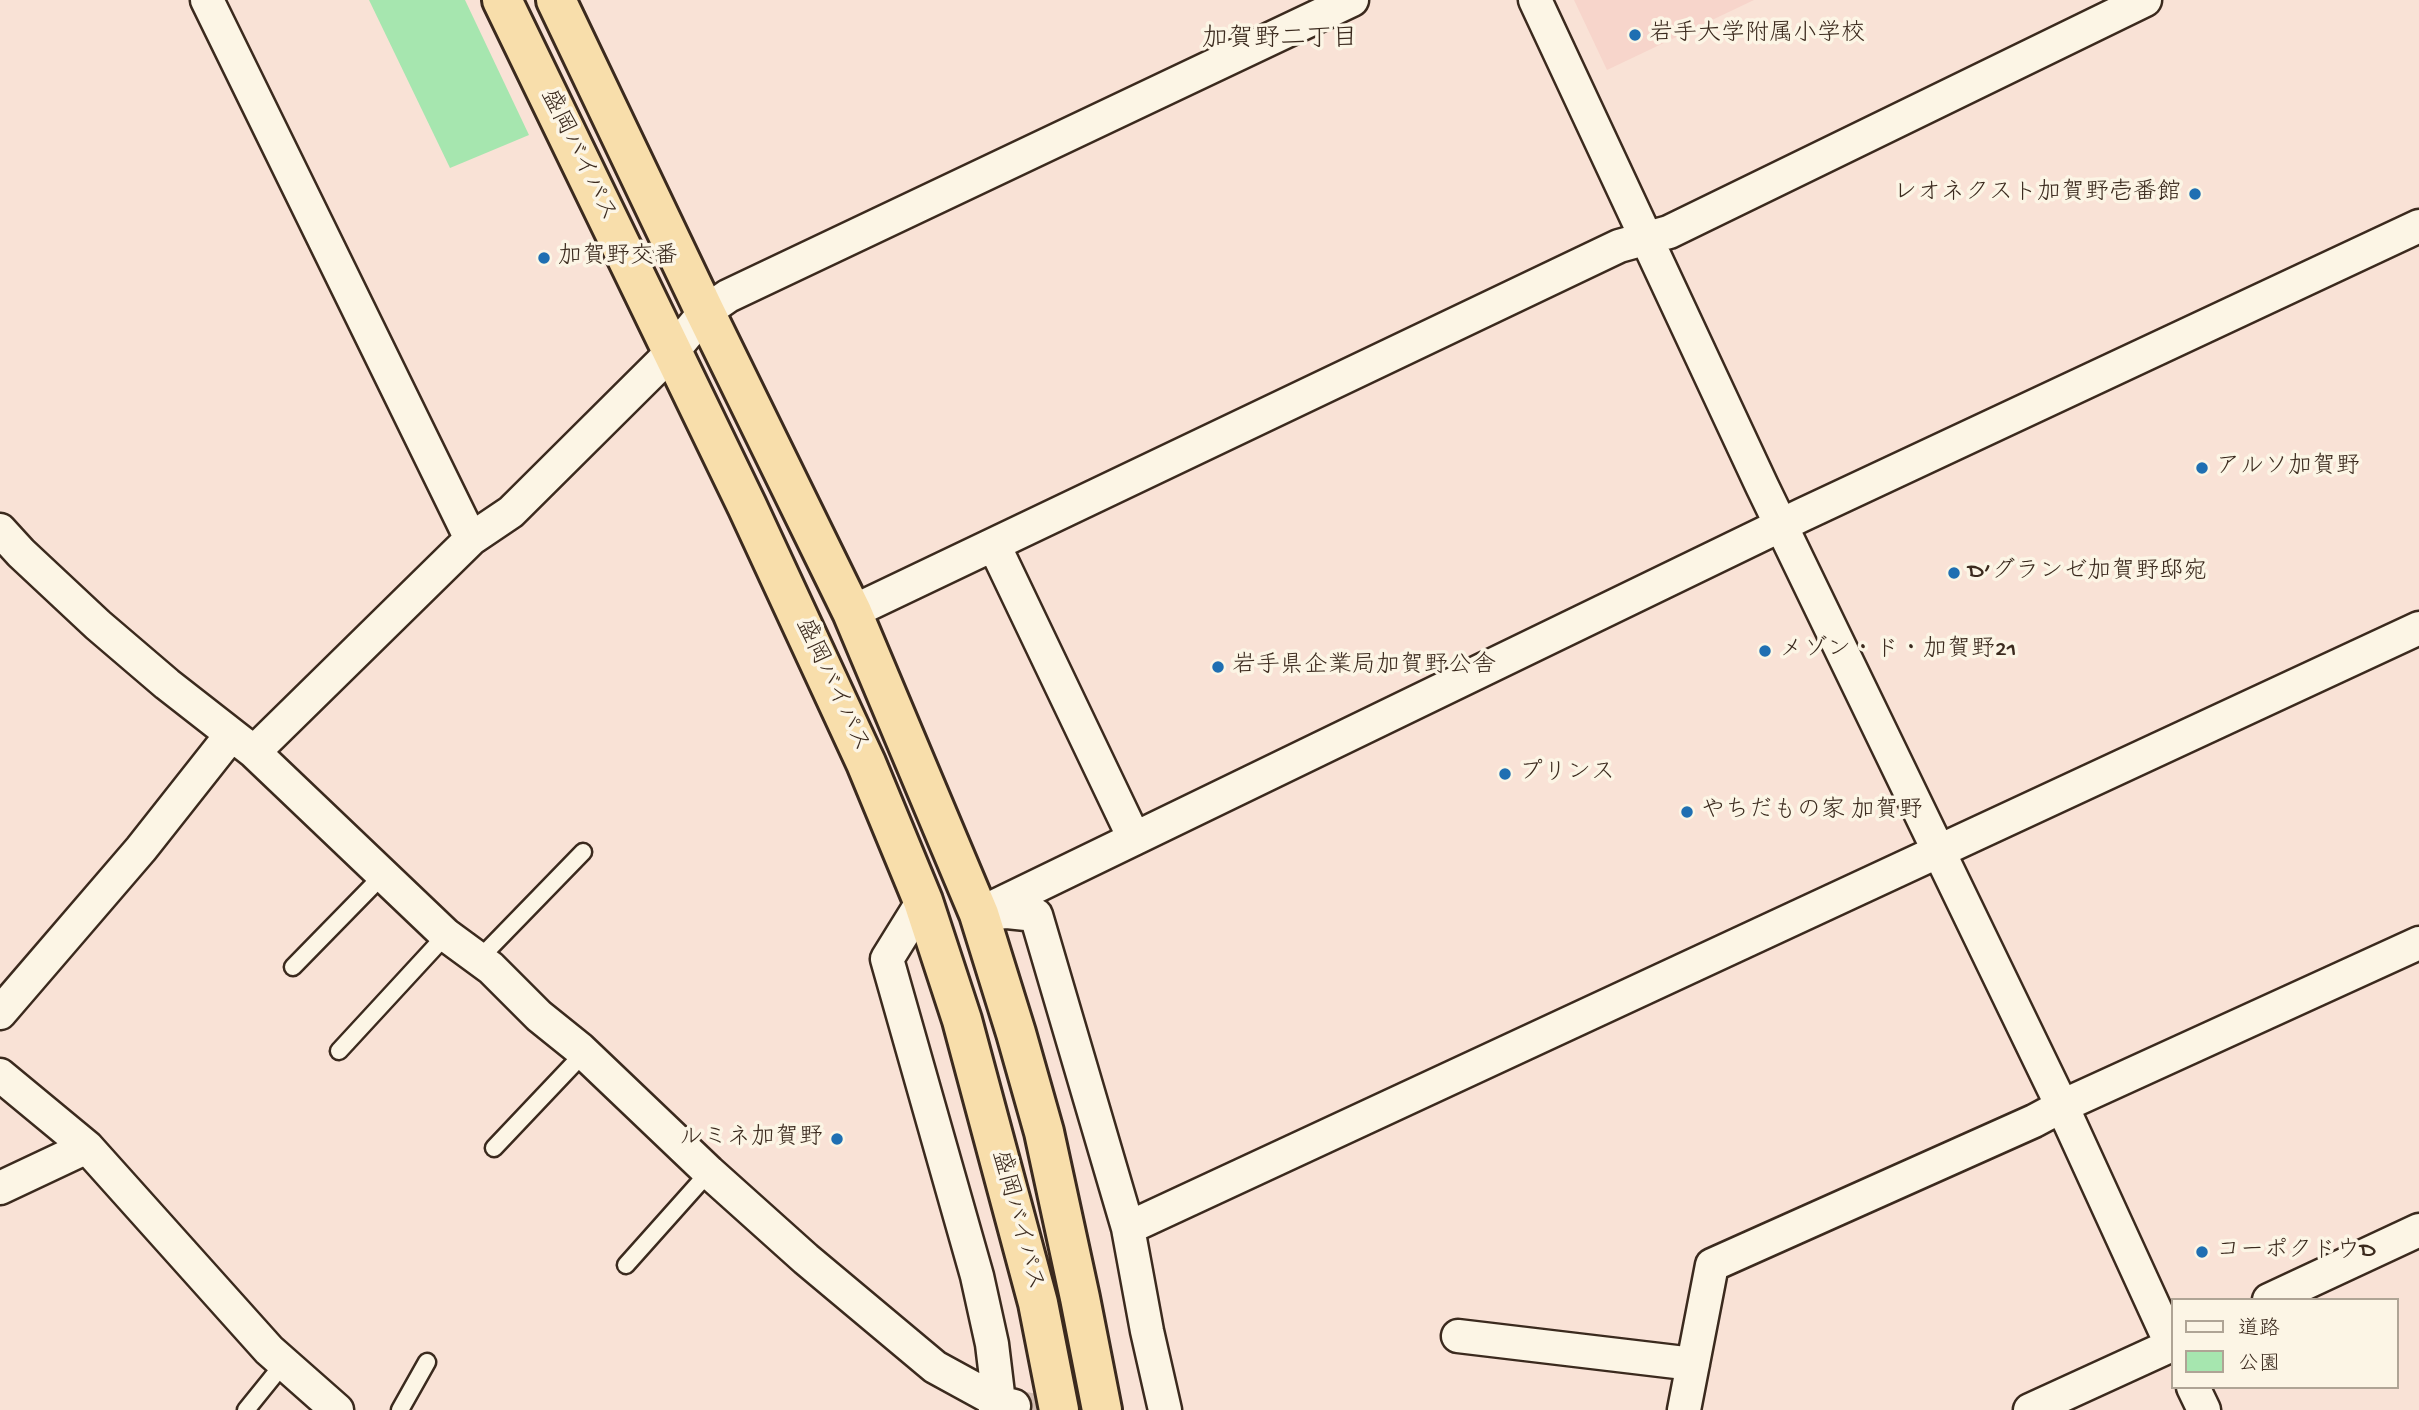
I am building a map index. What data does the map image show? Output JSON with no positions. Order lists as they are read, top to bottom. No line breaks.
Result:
{"streets":{"highway":["盛岡バイパス"]},"districts":["加賀野二丁目"],"places":["岩手大学附属小学校","レオネクスト加賀野壱番館","加賀野交番","アルソ加賀野","D’グランゼ加賀野邸宛","メゾン・ド・加賀野21","岩手県企業局加賀野公舎","プリンス","やちだもの家 加賀野","ルミネ加賀野","コーポクドウD"],"legend":["道路","公園"]}
